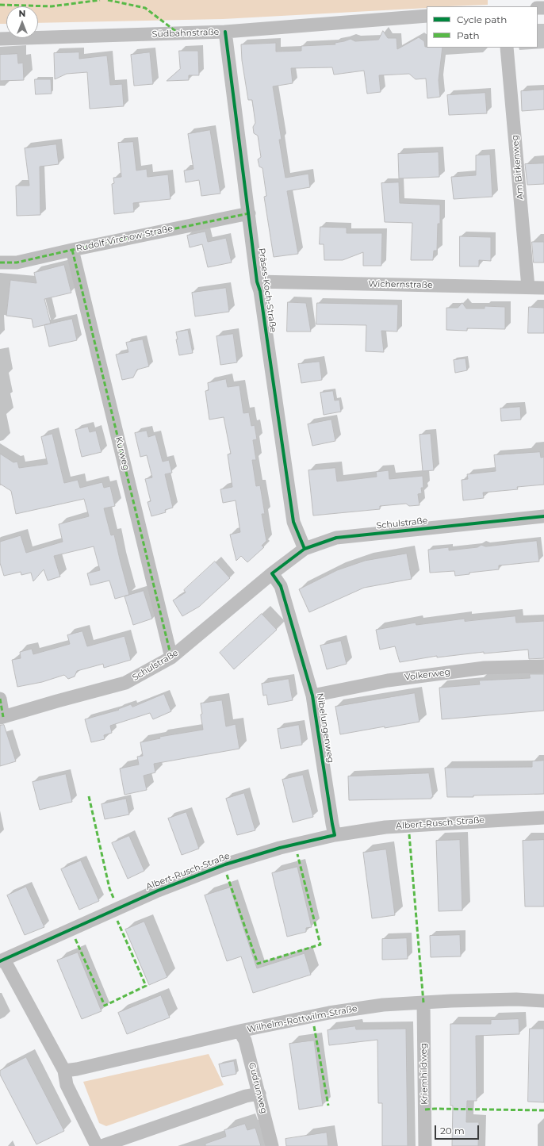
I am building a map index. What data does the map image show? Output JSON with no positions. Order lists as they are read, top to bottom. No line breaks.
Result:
{"streets":{"street":["Südbahnstraße","Am Birkenweg","Rudolf-Virchow-Straße","Wichernstraße","Präses-Koch-Straße","Kurweg","Schulstraße","Volkerweg","Nibelungenweg","Albert-Rusch-Straße","Wilhelm-Rottwilm-Straße","Kriemhildweg","Gudrunweg"]},"crossings":[["Südbahnstraße","Präses-Koch-Straße"],["Am Birkenweg","Wichernstraße"],["Rudolf-Virchow-Straße","Präses-Koch-Straße"],["Rudolf-Virchow-Straße","Kurweg"],["Wichernstraße","Präses-Koch-Straße"],["Präses-Koch-Straße","Schulstraße"],["Kurweg","Schulstraße"],["Schulstraße","Nibelungenweg"],["Volkerweg","Nibelungenweg"],["Nibelungenweg","Albert-Rusch-Straße"],["Wilhelm-Rottwilm-Straße","Kriemhildweg"],["Wilhelm-Rottwilm-Straße","Gudrunweg"]],"legend":["Cycle path","Path"],"scale_bar":"20 m","north":"top"}
